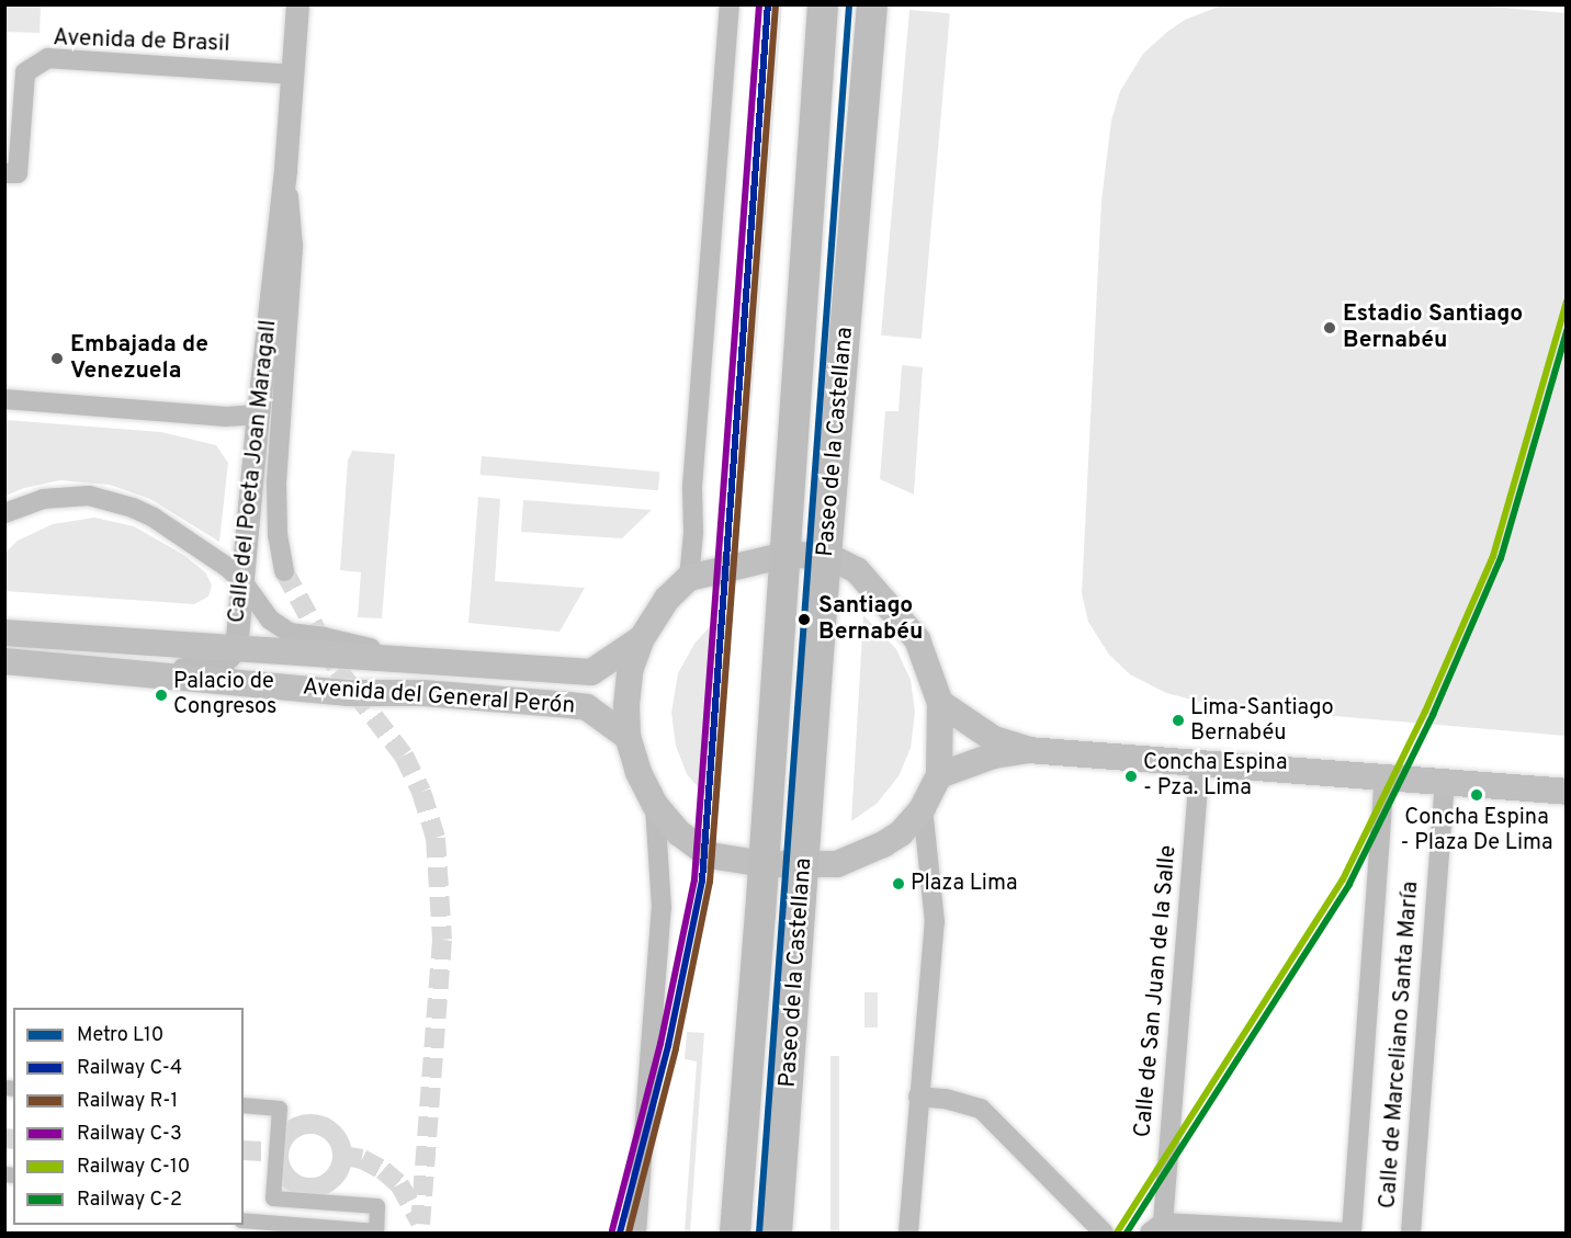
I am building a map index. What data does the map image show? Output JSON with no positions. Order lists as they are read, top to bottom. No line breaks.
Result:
{"streets":{"highway":["Paseo de la Castellana"],"main road":["Avenida del General Perón"],"street":["Avenida de Brasil","Calle del Poeta Joan Maragall","Calle de San Juan de la Salle","Calle de Marceliano Santa María"]},"crossings":[["Avenida de Brasil","Calle del Poeta Joan Maragall"],["Calle del Poeta Joan Maragall","Avenida del General Perón"]],"places":["Estadio Santiago Bernabéu","Embajada de Venezuela","Santiago Bernabéu","Palacio de Congresos","Lima-Santiago Bernabéu","Concha Espina - Pza. Lima","Concha Espina - Plaza De Lima","Plaza Lima"],"lines":["metro line L10","rail line C-4","rail line C-3","rail line R-1","rail line C-10","rail line C-2"],"legend":["Metro L10","Railway C-4","Railway R-1","Railway C-3","Railway C-10","Railway C-2"]}
